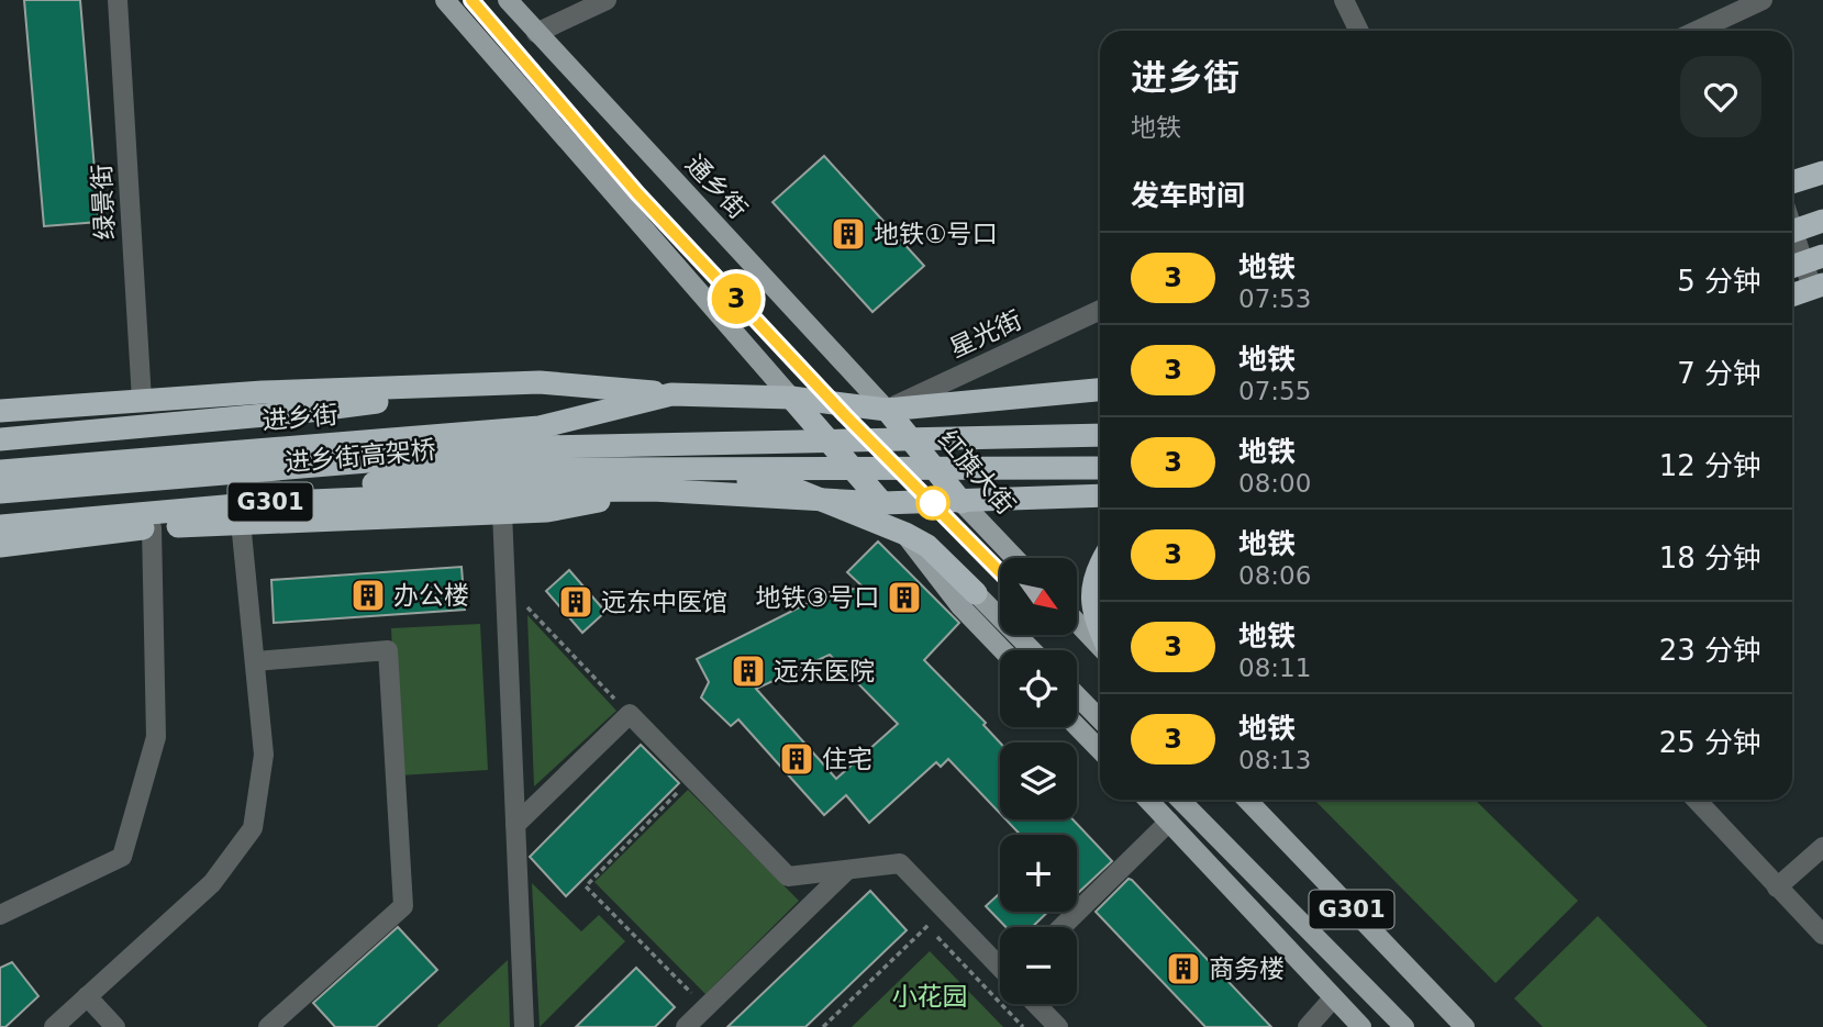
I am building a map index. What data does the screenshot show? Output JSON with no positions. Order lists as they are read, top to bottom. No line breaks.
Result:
{"streets":{"highway":["进乡街","进乡街高架桥","红旗大街","G301"],"main road":["通乡街"],"street":["绿景街","星光街"]},"crossings":[["通乡街","星光街"],["通乡街","进乡街"],["通乡街","红旗大街"],["星光街","进乡街"],["星光街","红旗大街"],["进乡街","红旗大街"],["红旗大街","G301"]],"parks":["小花园"],"places":{"building":["地铁①号口","办公楼","地铁③号口","远东中医馆","远东医院","住宅","商务楼"]},"lines":["metro line 3"],"north":"bottom right","page":{"on_map":"3","heading":[["进乡街","地铁"],"发车时间"],"list":[{"mark":"3","name":"地铁","note":"07:53","value":"5 分钟"},{"mark":"3","name":"地铁","note":"07:55","value":"7 分钟"},{"mark":"3","name":"地铁","note":"08:00","value":"12 分钟"},{"mark":"3","name":"地铁","note":"08:06","value":"18 分钟"},{"mark":"3","name":"地铁","note":"08:11","value":"23 分钟"},{"mark":"3","name":"地铁","note":"08:13","value":"25 分钟"}],"map_buttons":["+","−"]}}
